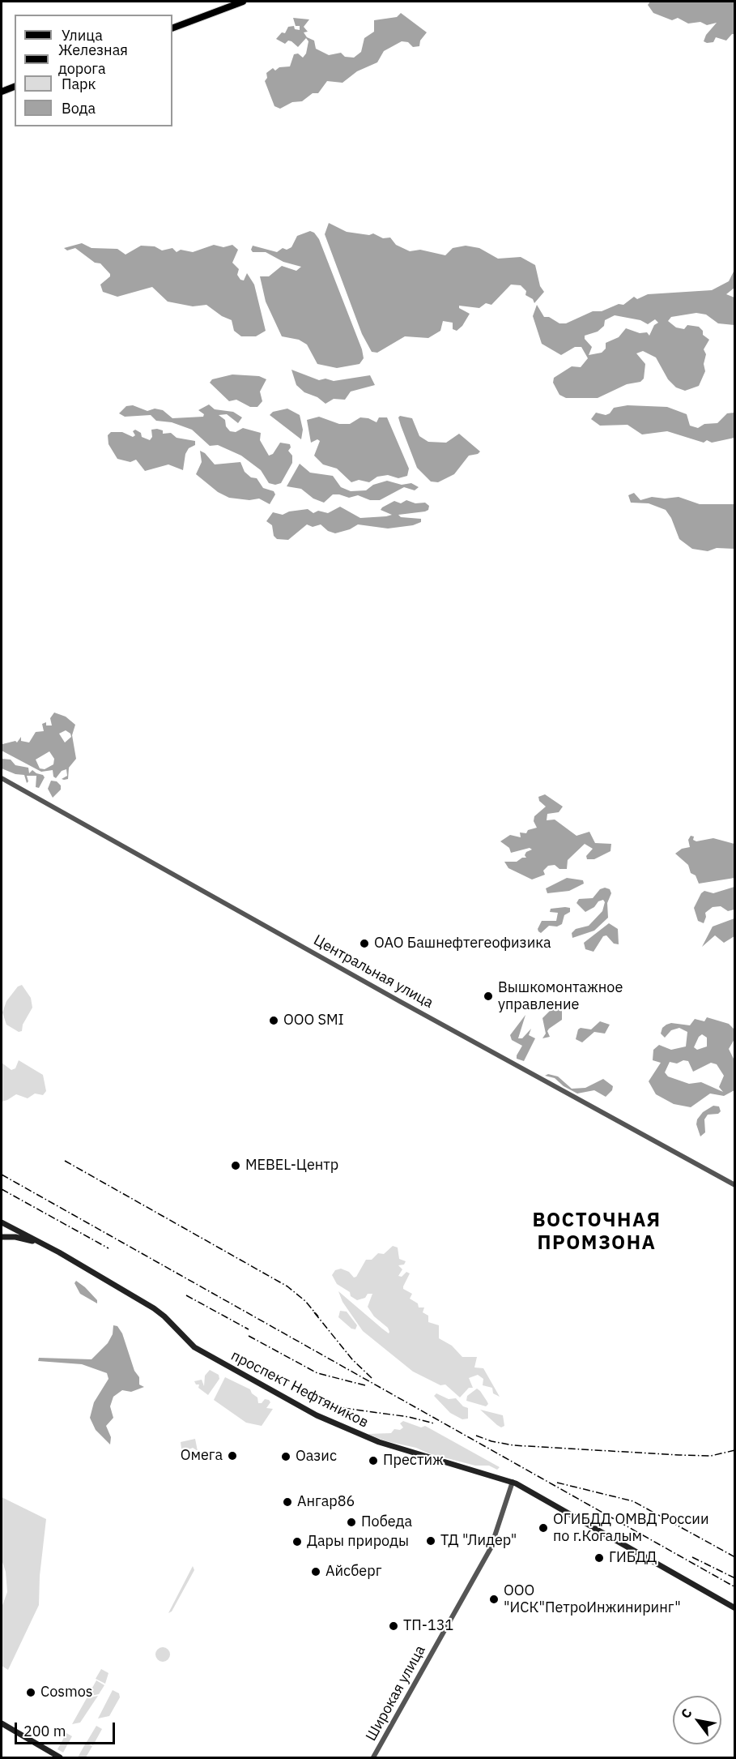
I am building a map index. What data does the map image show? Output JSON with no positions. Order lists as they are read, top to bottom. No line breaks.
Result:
{"streets":{"main road":["проспект Нефтяников"],"street":["Центральная улица","Широкая улица"]},"crossings":[["проспект Нефтяников","Широкая улица"]],"districts":["ВОСТОЧНАЯ ПРОМЗОНА"],"places":["ОАО Башнефтегеофизика","Вышкомонтажное управление","OOO SMI","MEBEL-Центр","Омега","Оазис","Престиж","Ангар86","Победа","ОГИБДД ОМВД России по г.Когалым","ТД \"Лидер\"","Дары природы","ГИБДД","Айсберг","ООО \"ИСК\"ПетроИнжиниринг\"","ТП-131","Cosmos"],"legend":["Улица","Железная дорога","Парк","Вода"],"scale_bar":"200 m","north":"top left"}
